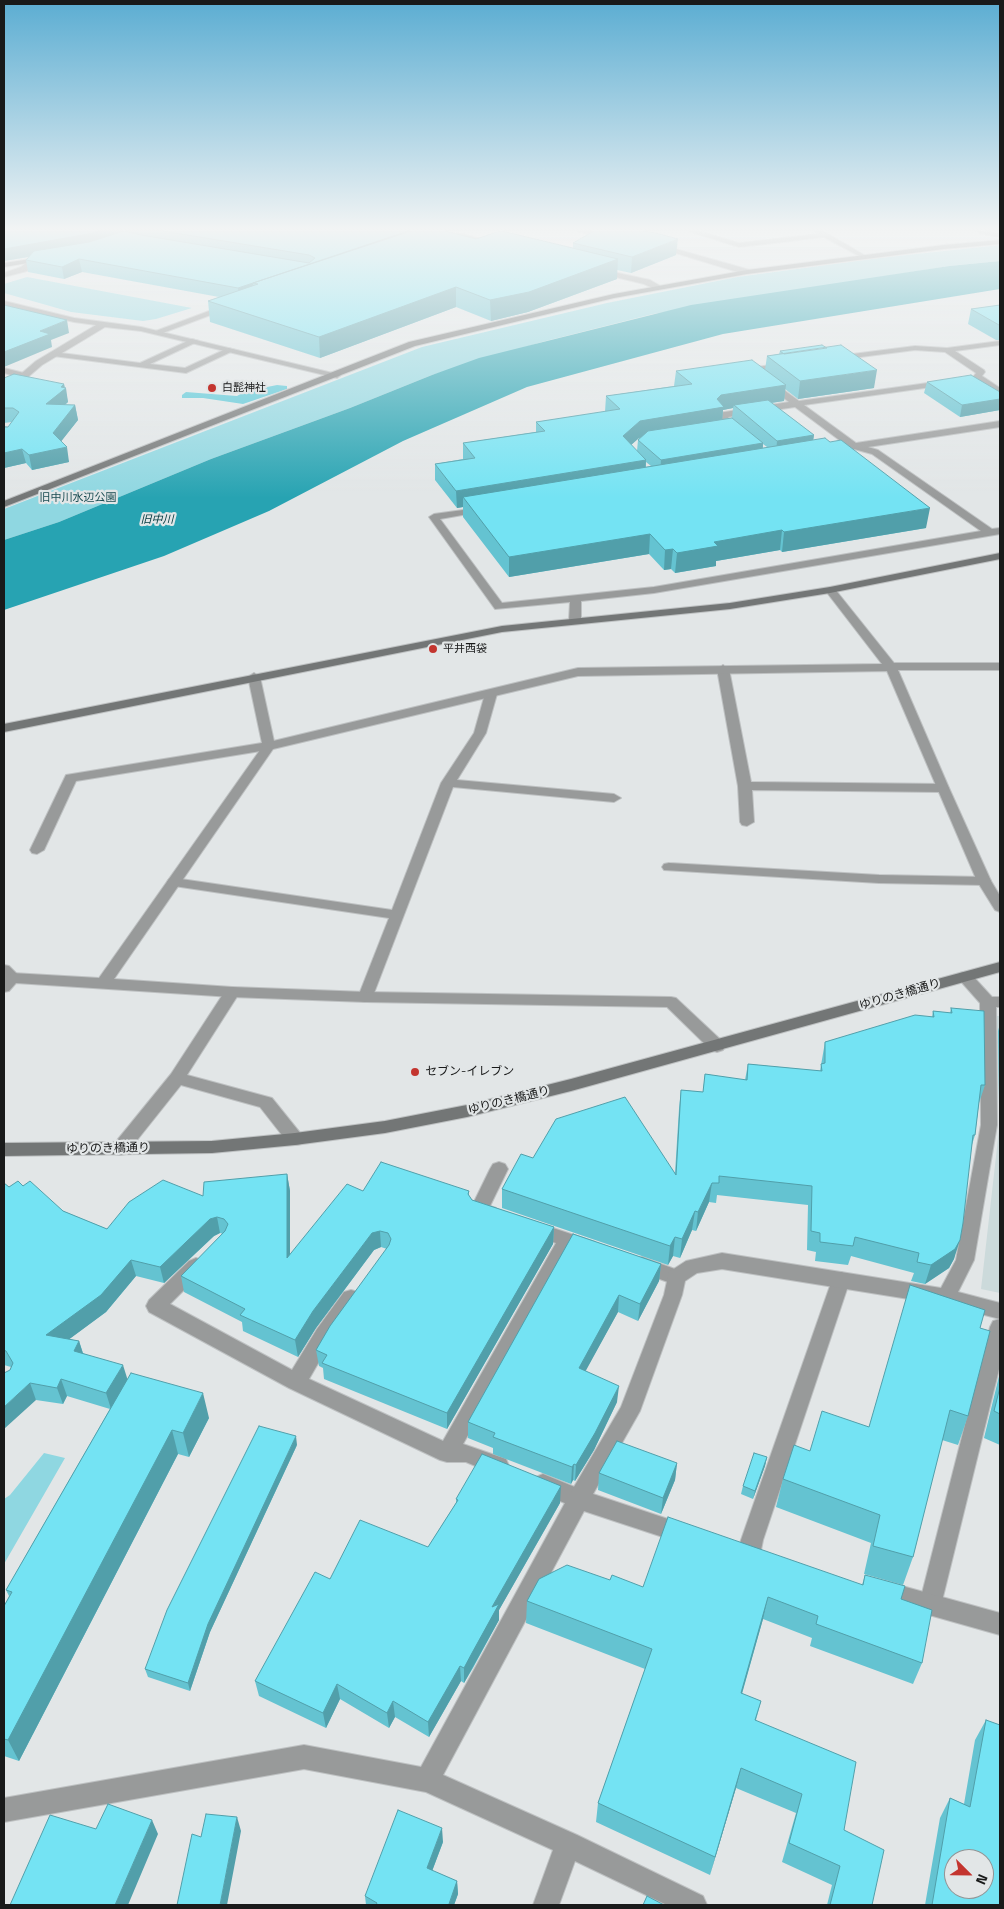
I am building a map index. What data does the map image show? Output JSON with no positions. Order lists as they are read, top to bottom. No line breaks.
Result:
{"streets":{"street":["ゆりのき橋通り"]},"water":["旧中川"],"parks":["旧中川水辺公園"],"places":["白髭神社","平井西袋","セブン-イレブン"],"north":"bottom right"}
